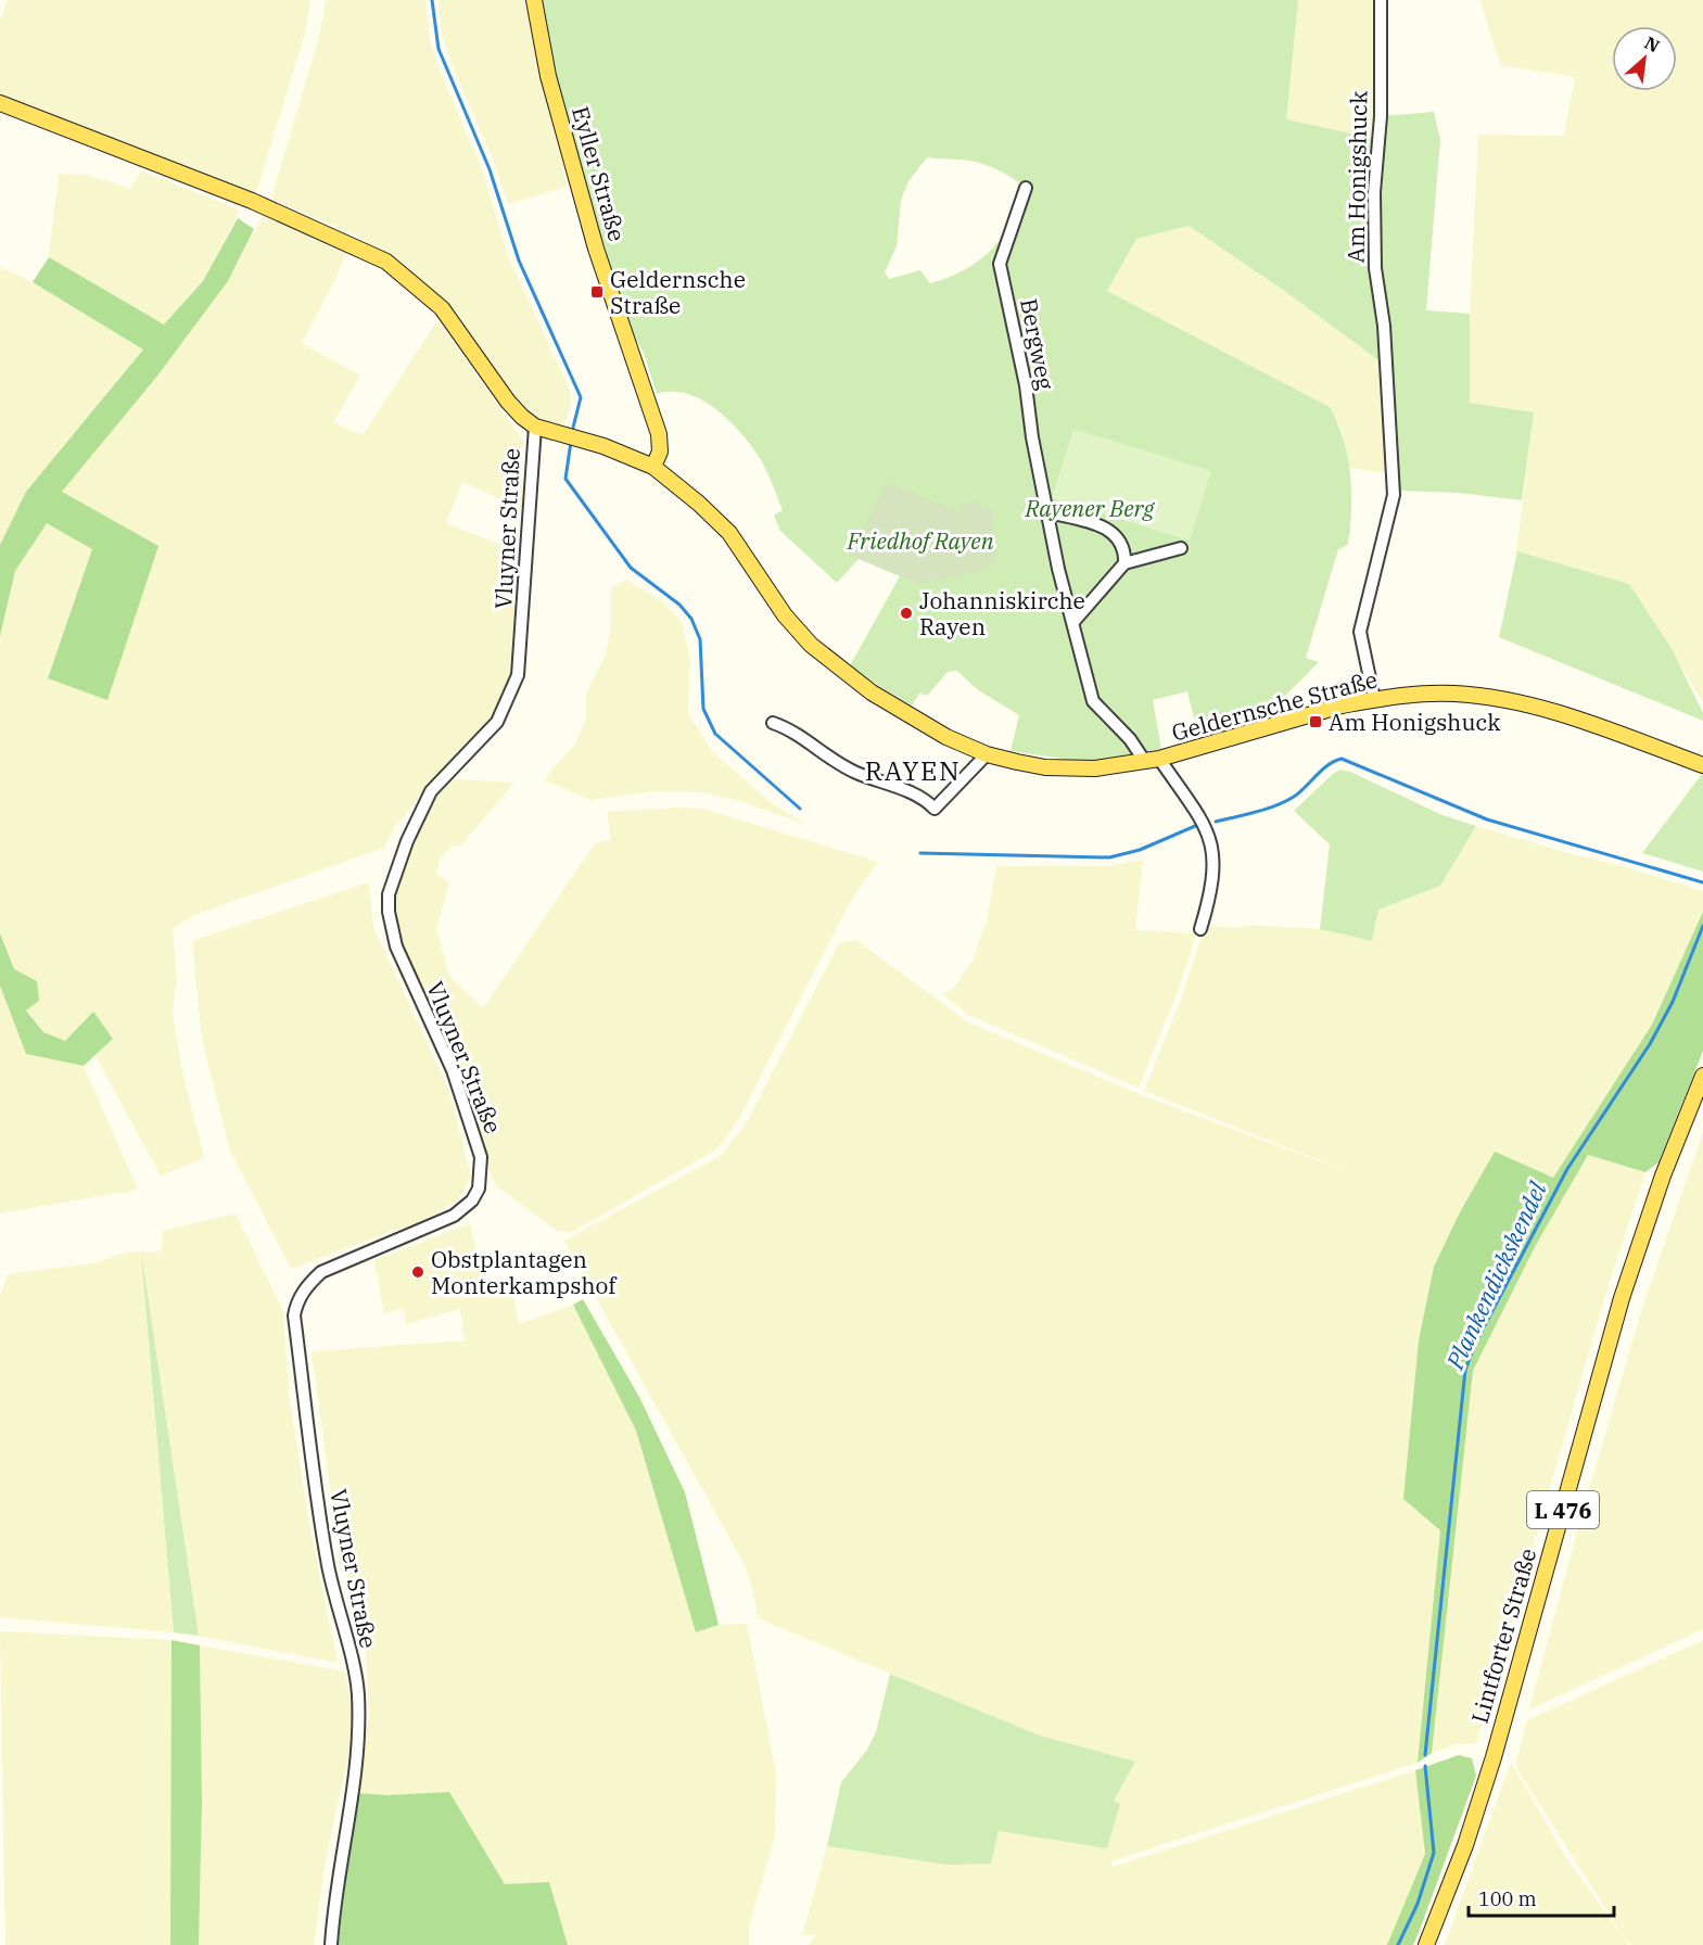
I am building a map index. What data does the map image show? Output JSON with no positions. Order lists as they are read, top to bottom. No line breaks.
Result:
{"streets":{"main road":["Eyller Straße","Geldernsche Straße","L 476","Lintforter Straße"],"street":["Am Honigshuck","Bergweg","Vluyner Straße"]},"crossings":[["Eyller Straße","Geldernsche Straße"],["Am Honigshuck","Geldernsche Straße"],["Bergweg","Geldernsche Straße"],["Vluyner Straße","Geldernsche Straße"]],"districts":["RAYEN"],"water":["Plankendickskendel"],"parks":["Rayener Berg","Friedhof Rayen"],"places":{"transit":["Geldernsche Straße","Am Honigshuck"],"other":["Johanniskirche Rayen","Obstplantagen Monterkampshof"]},"scale_bar":"100 m","north":"top right"}
